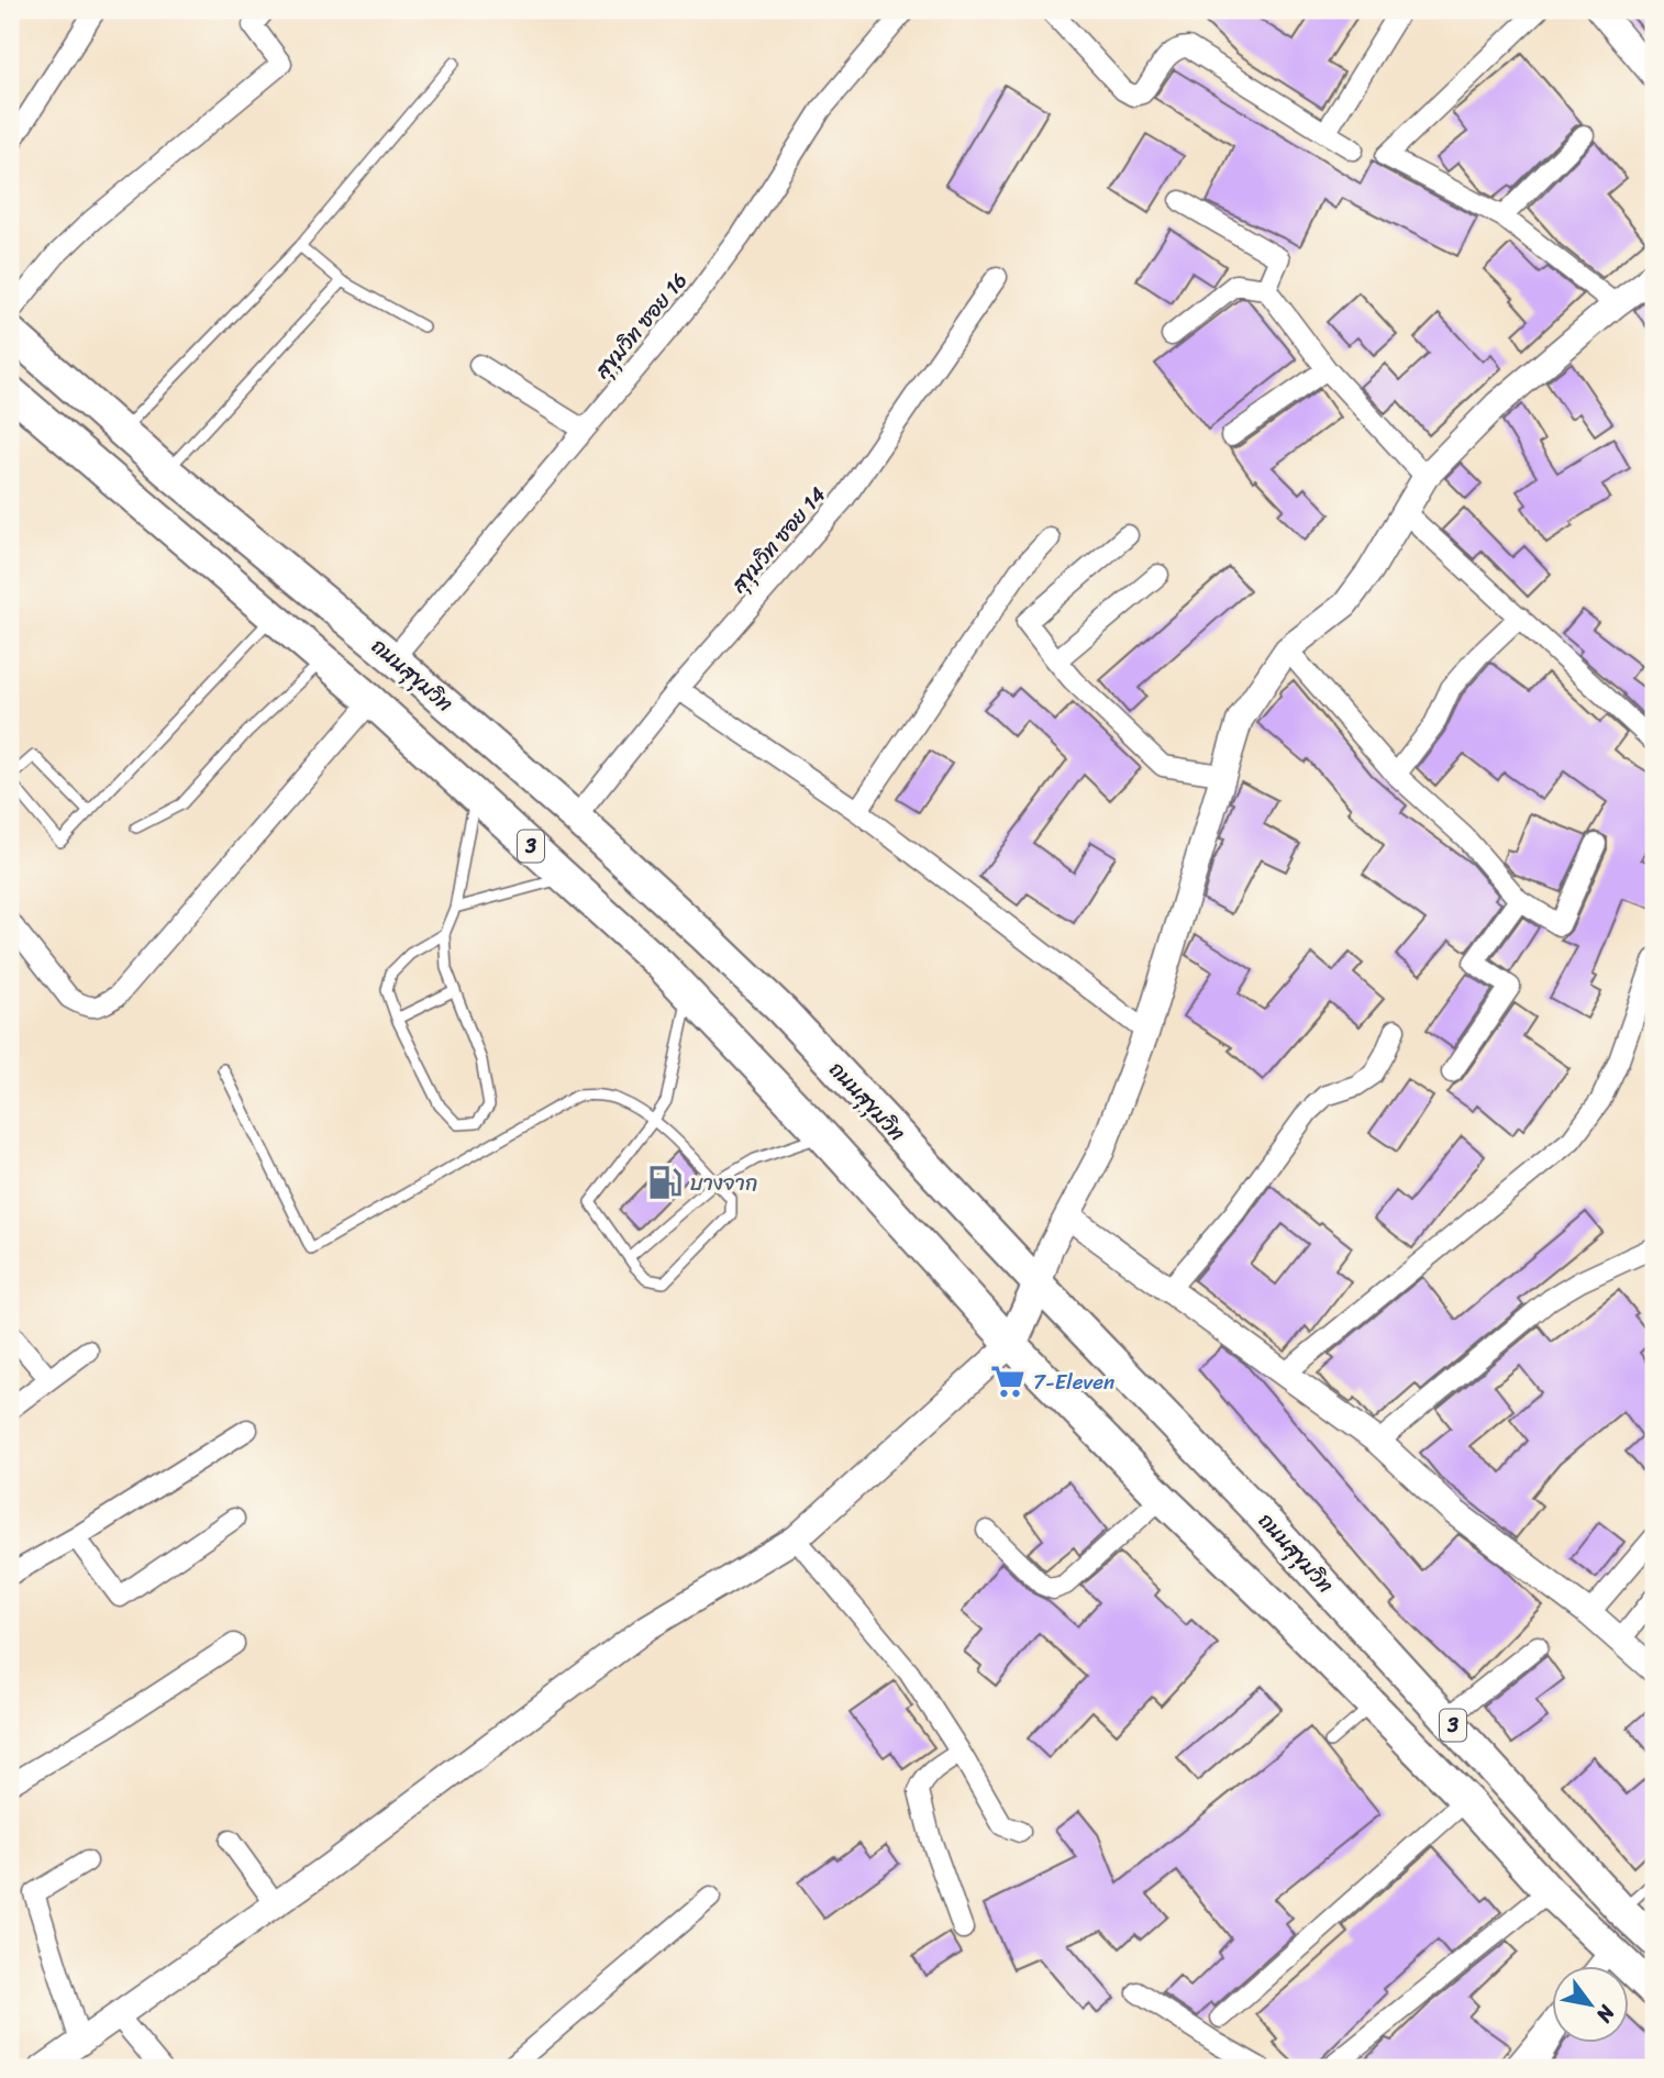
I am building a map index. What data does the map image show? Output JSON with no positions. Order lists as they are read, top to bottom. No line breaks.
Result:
{"streets":{"main road":["ถนนสุขุมวิท","3"],"street":["สุขุมวิท ซอย 16","สุขุมวิท ซอย 14"]},"crossings":[["สุขุมวิท ซอย 16","ถนนสุขุมวิท"],["สุขุมวิท ซอย 14","ถนนสุขุมวิท"]],"places":{"fuel station":["บางจาก"],"supermarket":["7-Eleven"]},"north":"bottom right"}
